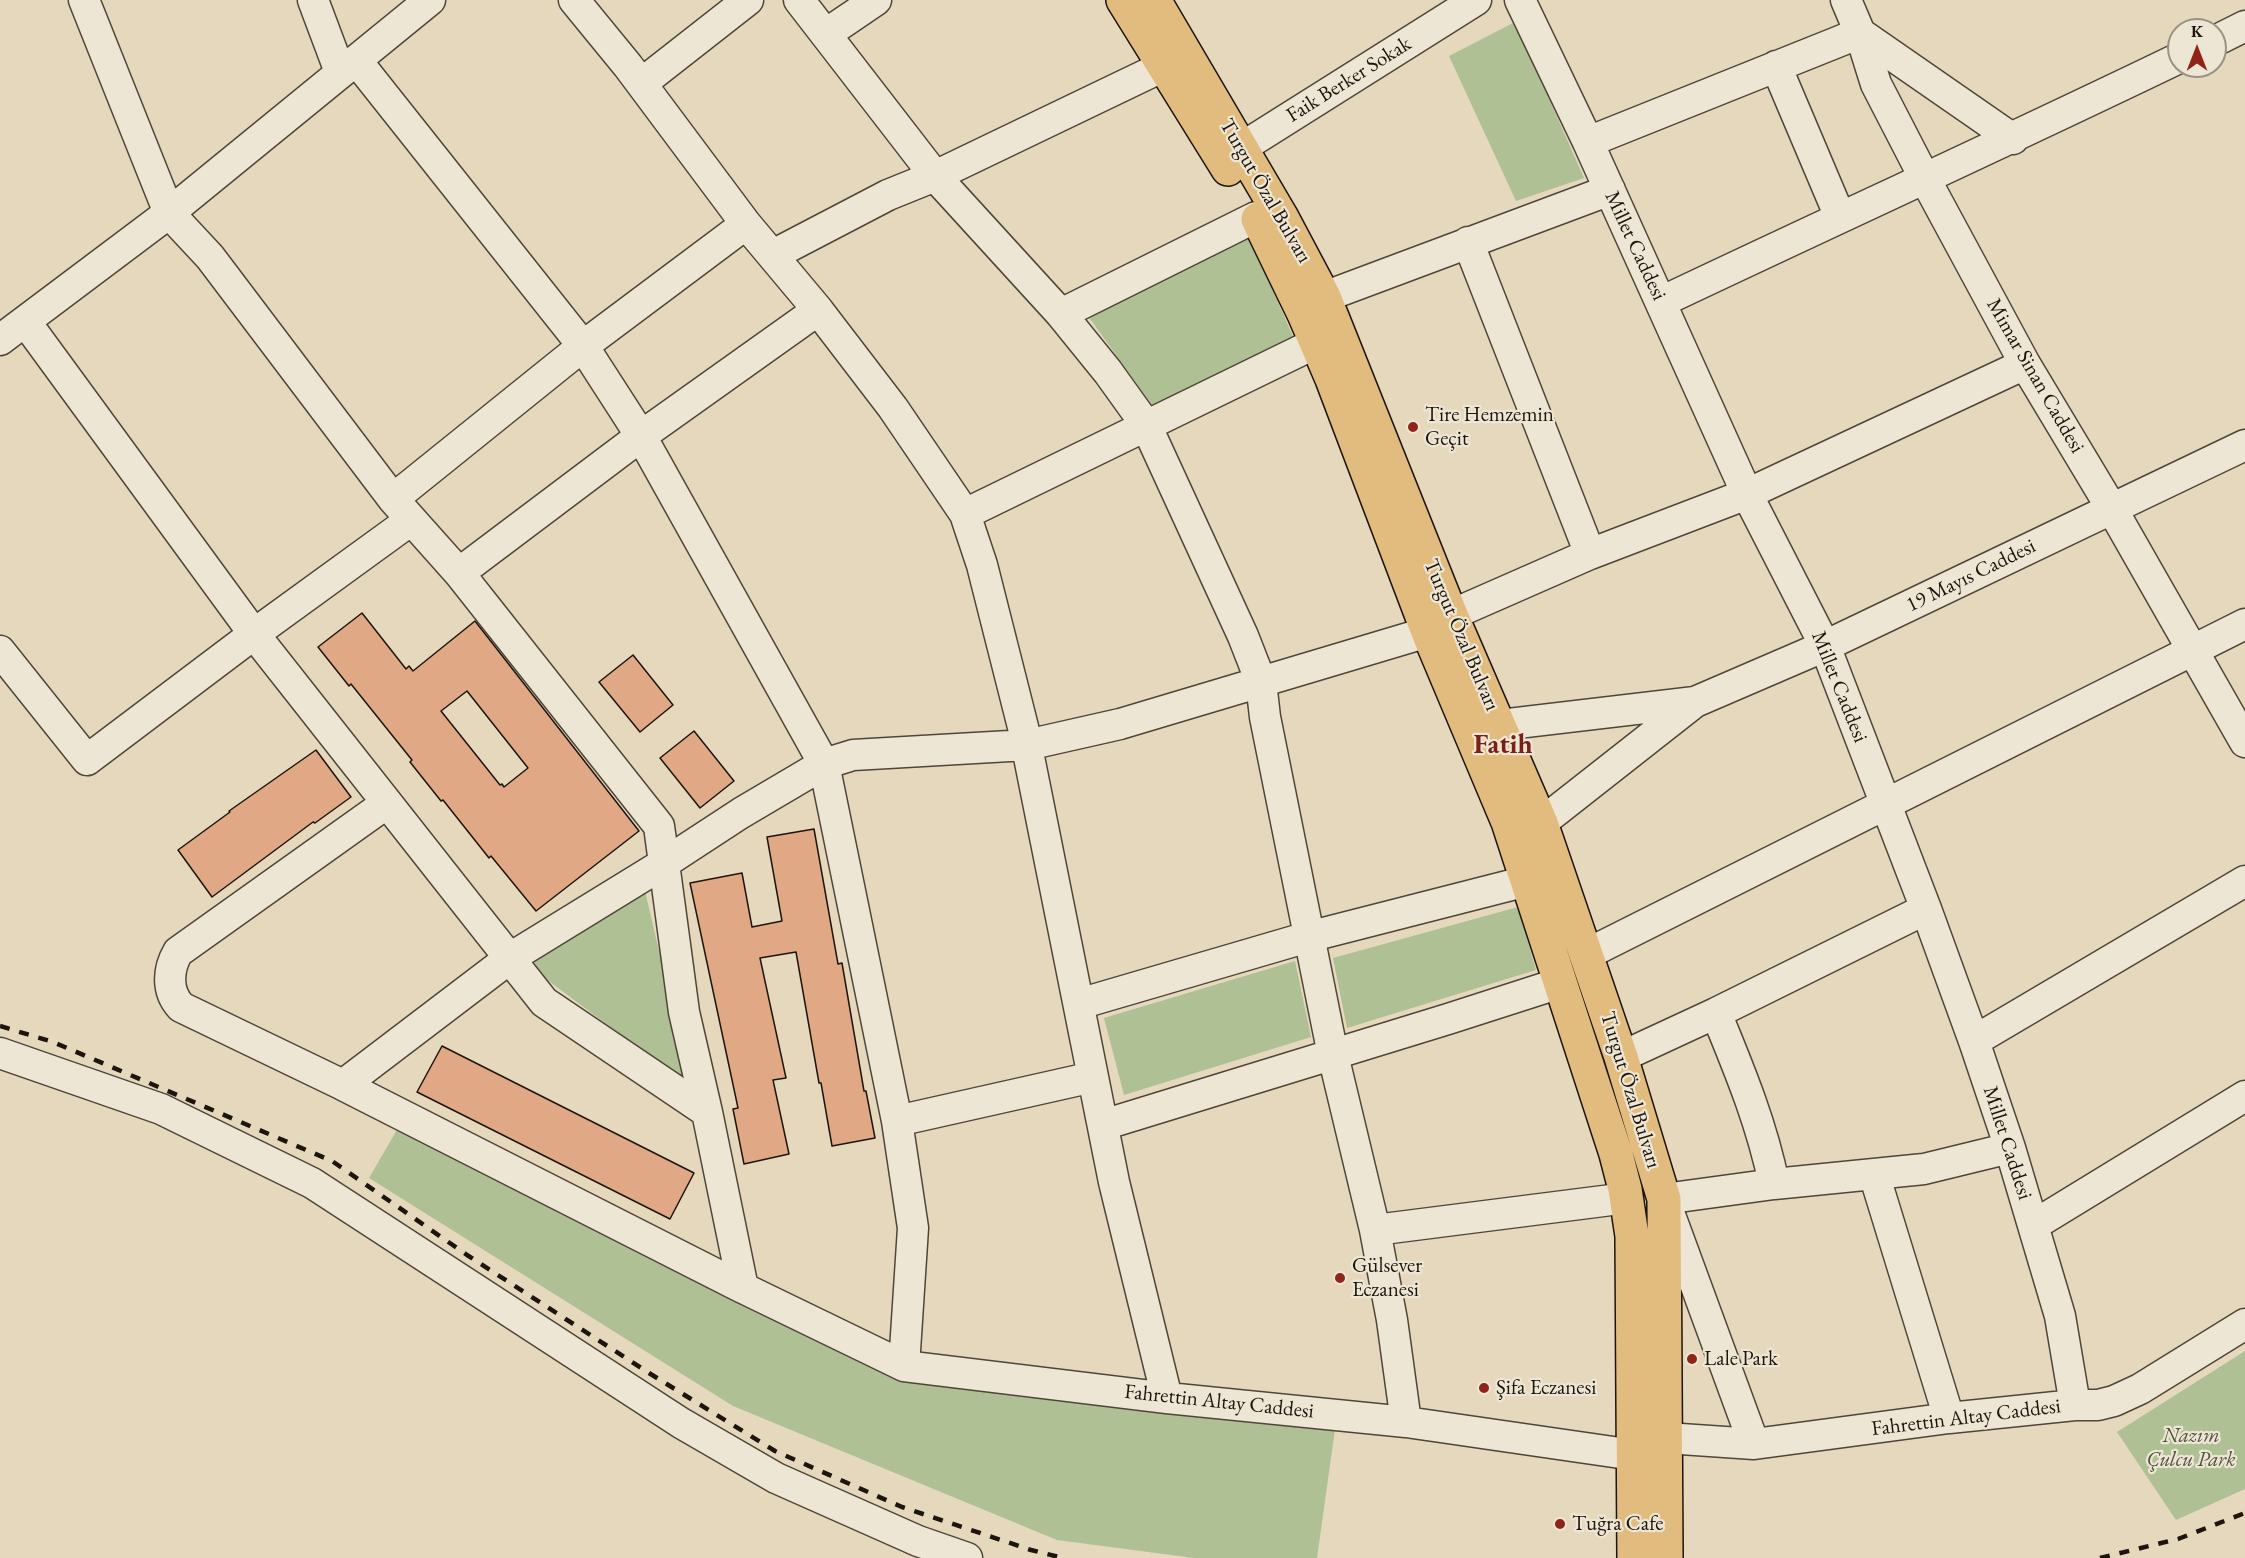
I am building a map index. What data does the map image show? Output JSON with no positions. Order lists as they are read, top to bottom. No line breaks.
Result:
{"streets":{"main road":["Turgut Özal Bulvarı"],"street":["Faik Berker Sokak","Millet Caddesi","Mimar Sinan Caddesi","19 Mayıs Caddesi","Fahrettin Altay Caddesi"]},"crossings":[["Faik Berker Sokak","Turgut Özal Bulvarı"],["Turgut Özal Bulvarı","Fahrettin Altay Caddesi"],["Millet Caddesi","19 Mayıs Caddesi"],["Millet Caddesi","Fahrettin Altay Caddesi"],["Mimar Sinan Caddesi","19 Mayıs Caddesi"]],"districts":["Fatih"],"parks":["Nazım Çulcu Park"],"places":["Tire Hemzemin Geçit","Gülsever Eczanesi","Lale Park","Şifa Eczanesi","Tuğra Cafe"],"north":"top"}
